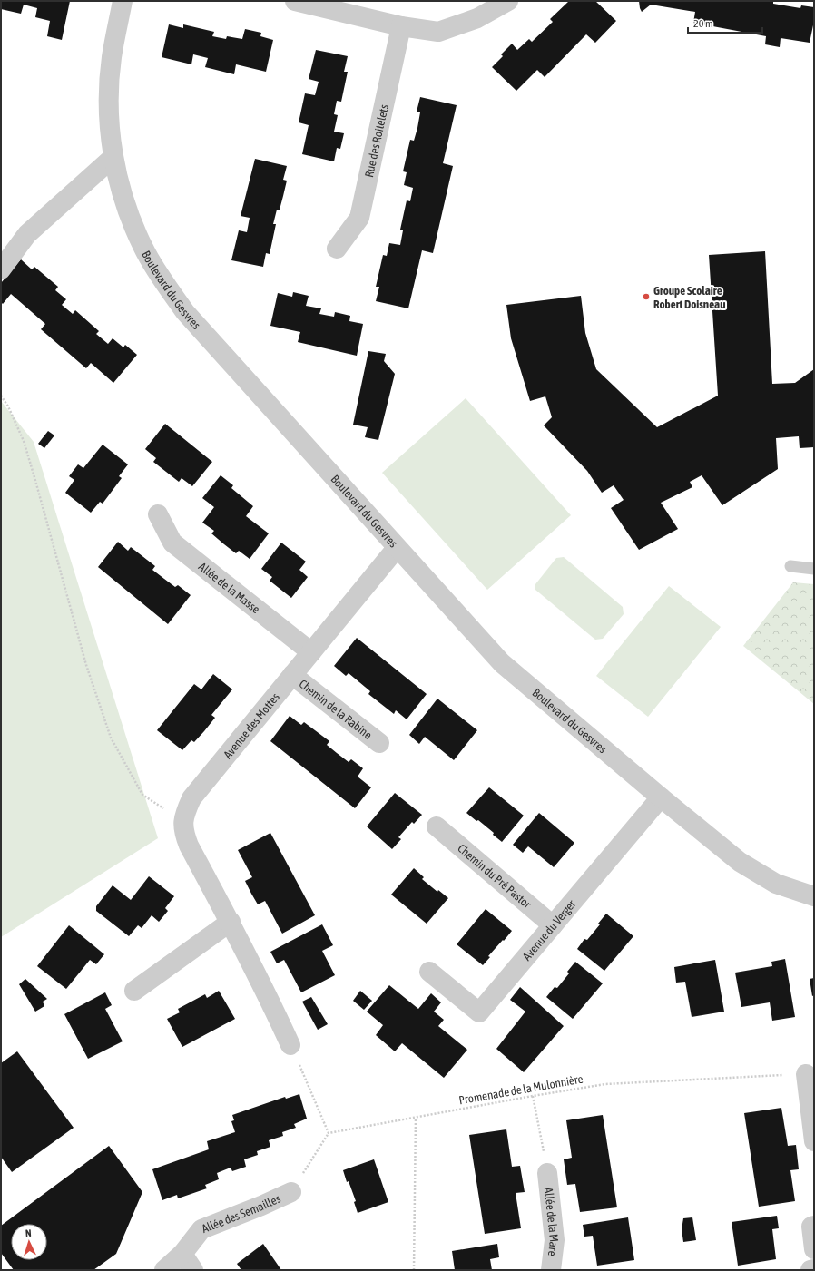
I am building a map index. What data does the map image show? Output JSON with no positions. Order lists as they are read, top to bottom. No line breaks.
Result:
{"streets":{"street":["Rue des Roitelets","Boulevard du Gesvres","Allée de la Masse","Chemin de la Rabine","Avenue des Mottes","Chemin du Pré Pastor","Avenue du Verger","Allée des Semailles","Allée de la Mare"],"path":["Promenade de la Mulonnière"]},"crossings":[["Boulevard du Gesvres","Avenue des Mottes"],["Boulevard du Gesvres","Avenue du Verger"],["Allée de la Masse","Avenue des Mottes"],["Chemin de la Rabine","Avenue des Mottes"],["Chemin du Pré Pastor","Avenue du Verger"]],"places":["Groupe Scolaire Robert Doisneau"],"scale_bar":"20 m","north":"top"}
